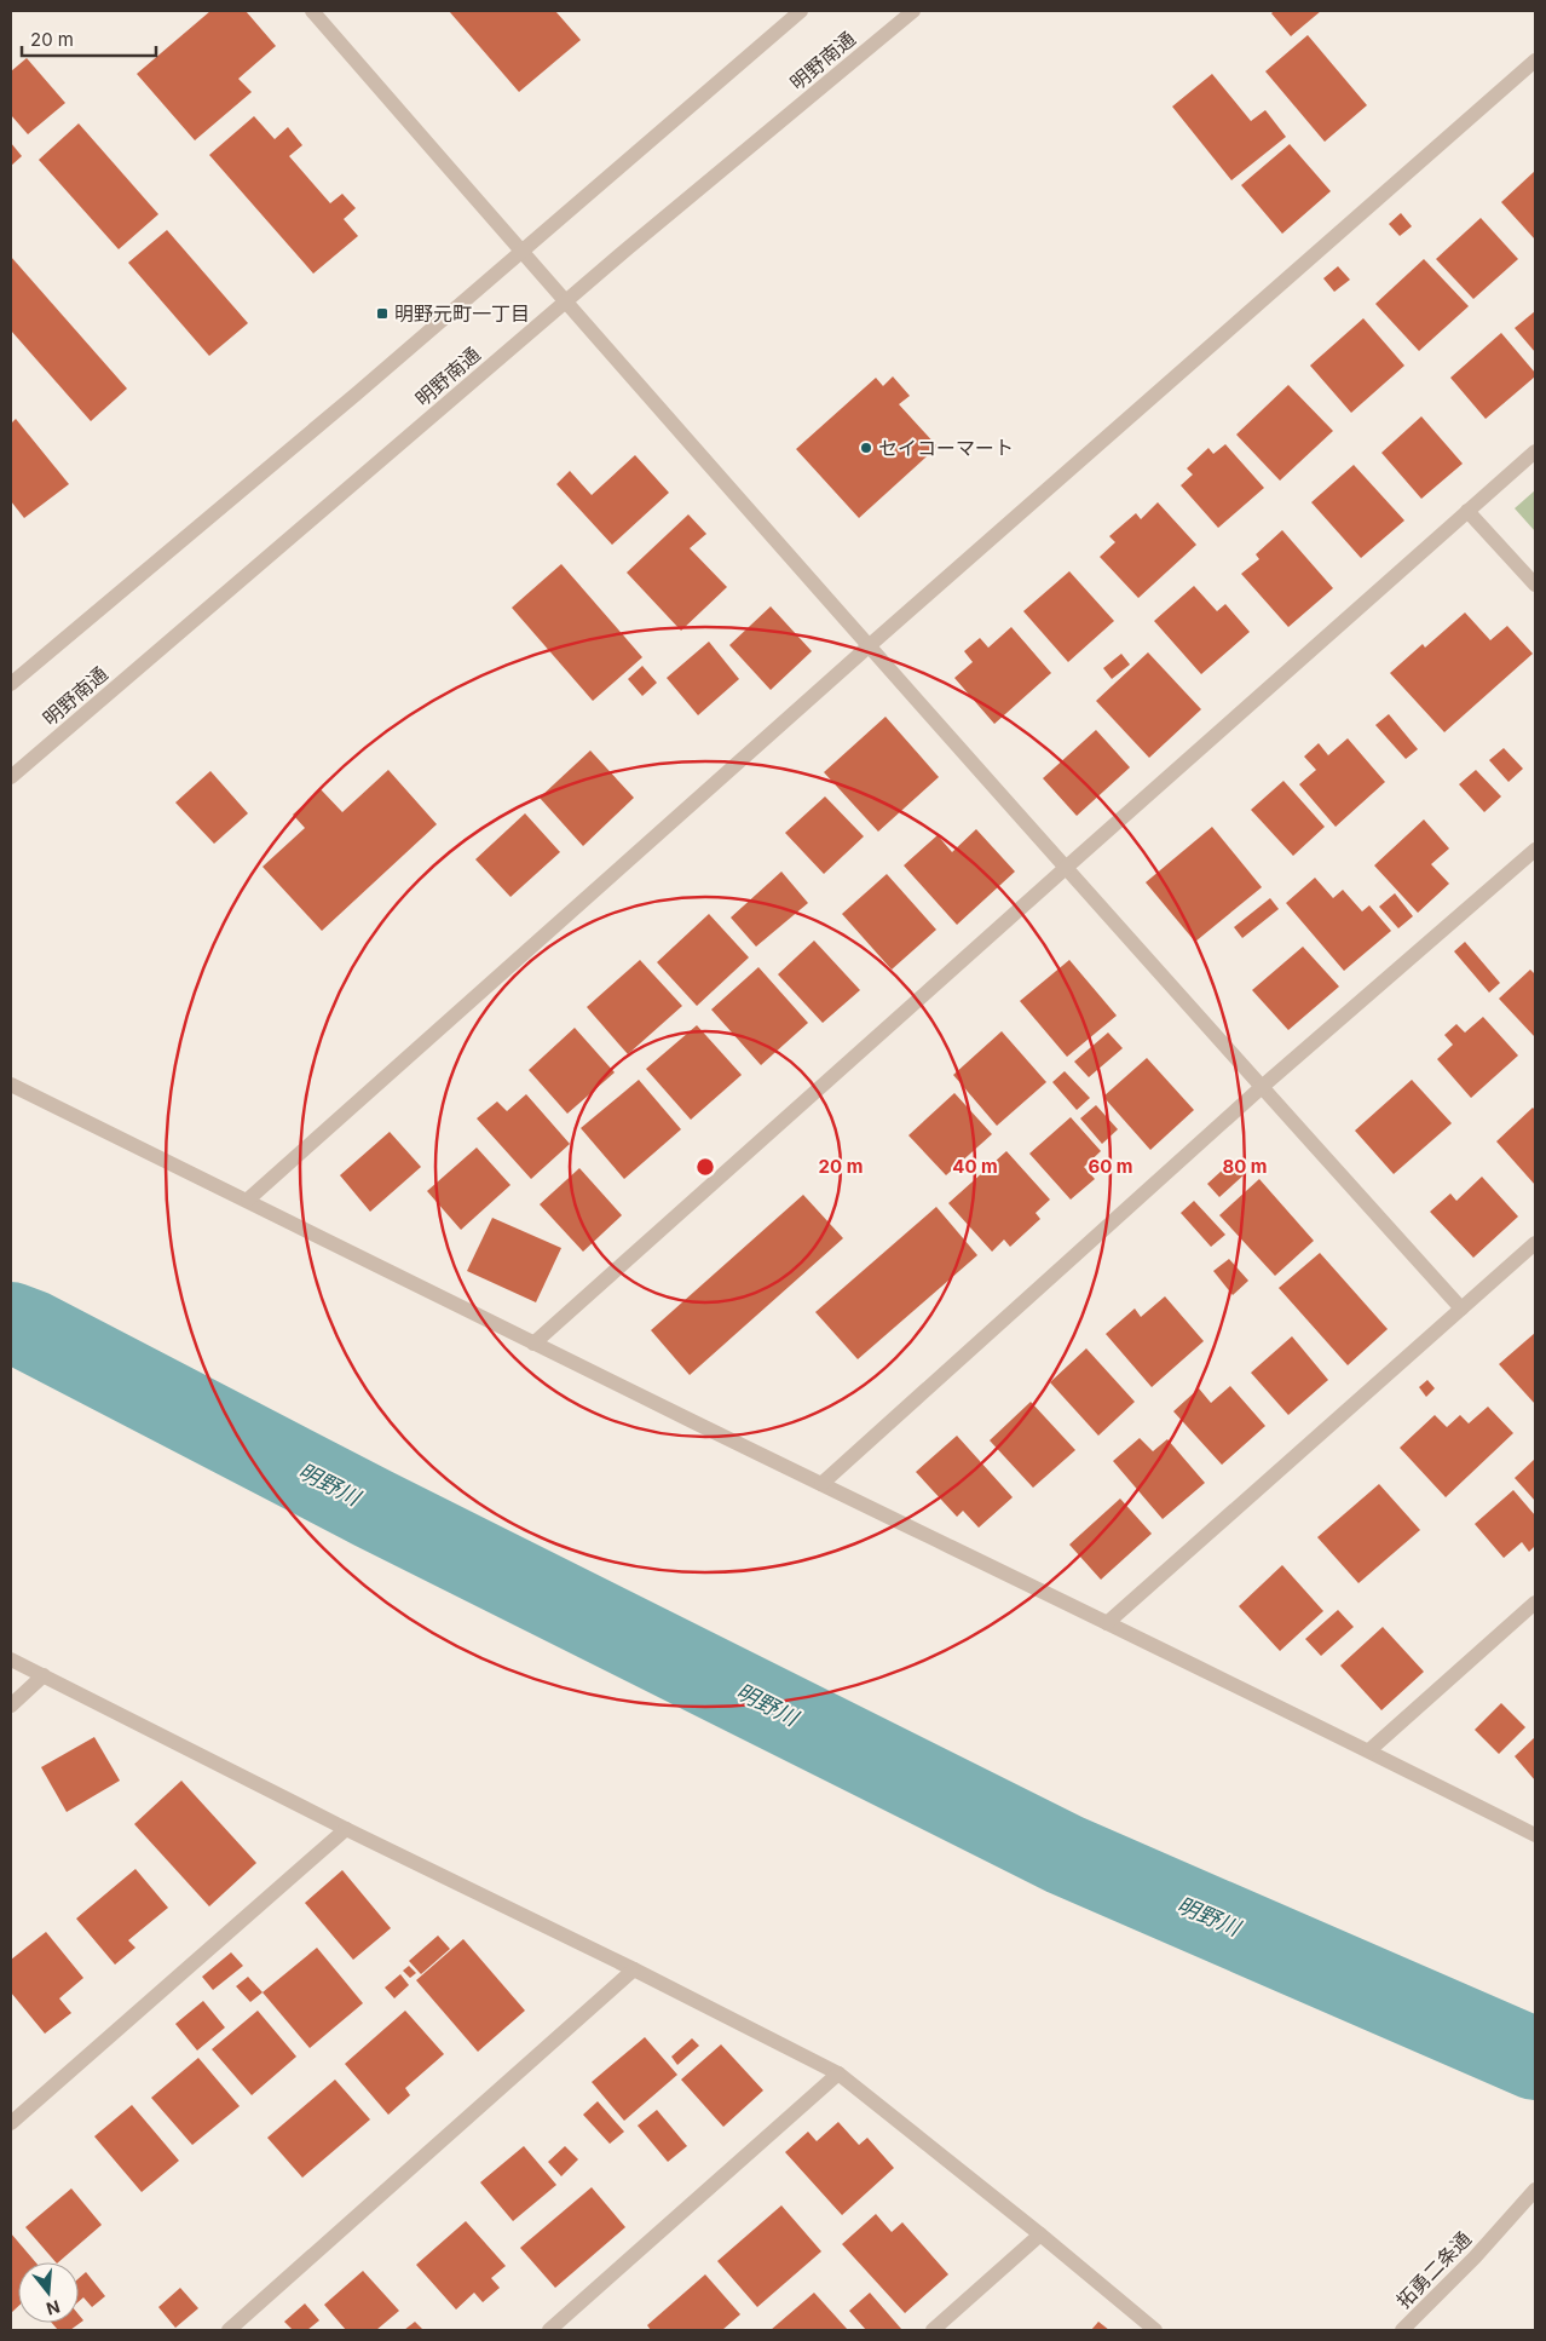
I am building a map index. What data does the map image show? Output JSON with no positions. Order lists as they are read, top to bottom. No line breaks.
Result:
{"streets":{"street":["明野南通","拓勇二条通"]},"water":["明野川"],"places":{"transit":["明野元町一丁目"],"other":["セイコーマート"]},"scale_bar":"20 m","north":"bottom","rings":["20 m","40 m","60 m","80 m"]}
